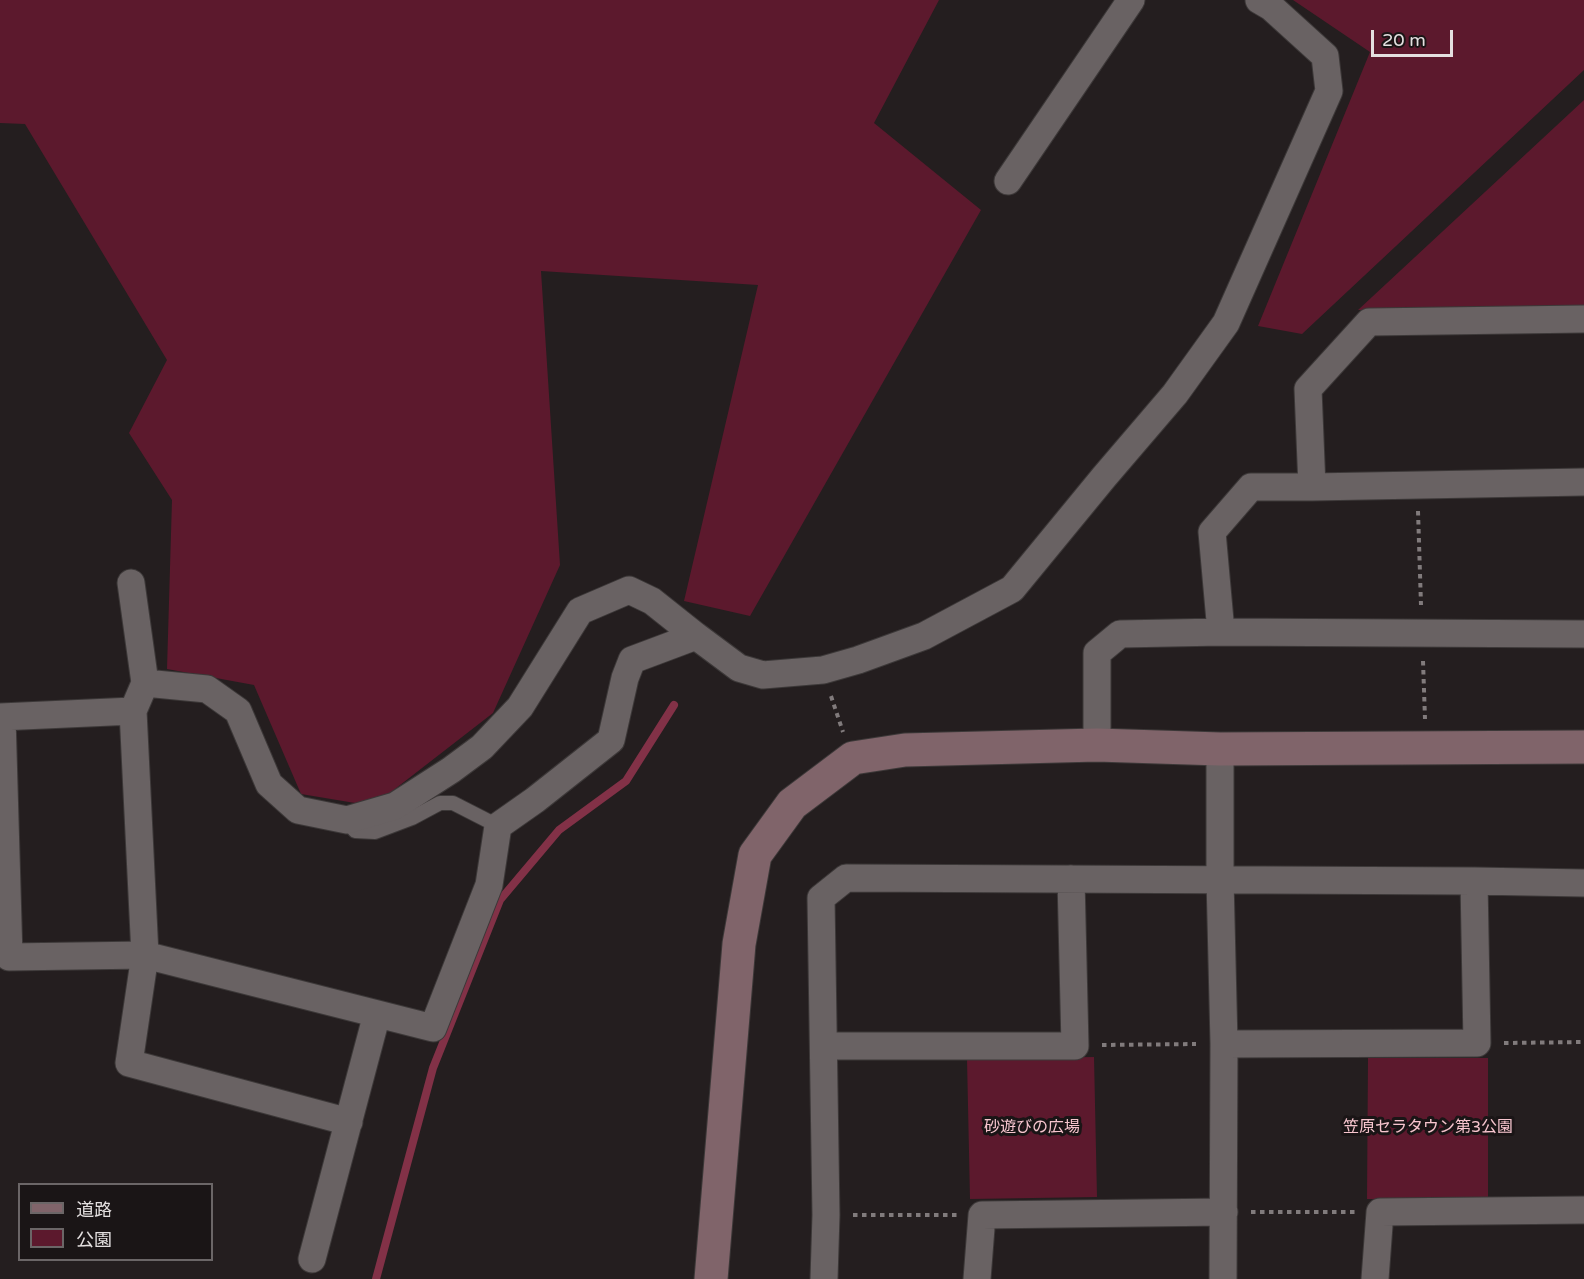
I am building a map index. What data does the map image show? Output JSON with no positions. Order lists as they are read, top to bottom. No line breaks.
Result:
{"parks":["砂遊びの広場","笠原セラタウン第3公園"],"legend":["道路","公園"],"scale_bar":"20 m"}
